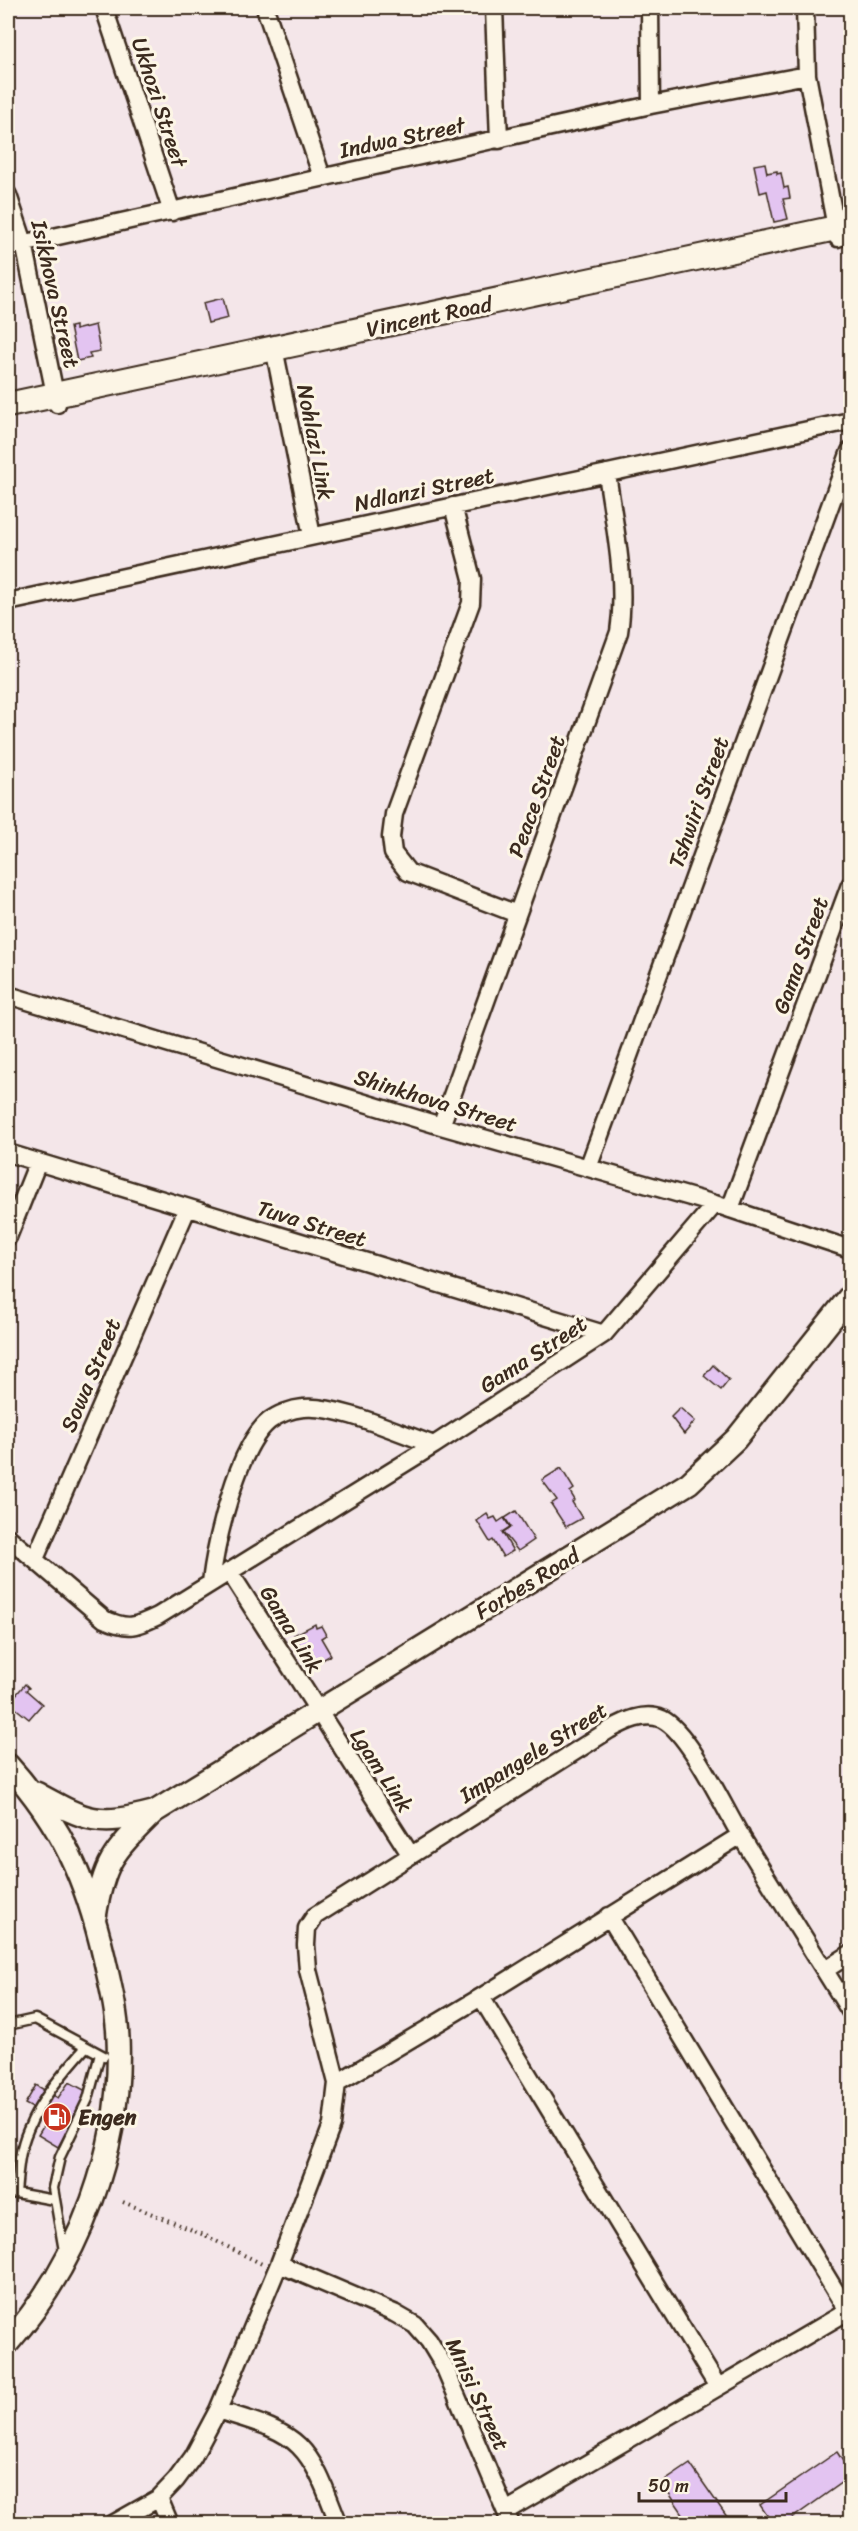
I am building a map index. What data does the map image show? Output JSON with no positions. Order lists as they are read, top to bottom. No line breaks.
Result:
{"streets":{"main road":["Vincent Road"],"street":["Ukhozi Street","Indwa Street","Isikhova Street","Nohlazi Link","Ndlanzi Street","Peace Street","Tshwiri Street","Gama Street","Shinkhova Street","Tuva Street","Sowa Street","Forbes Road","Gama Link","Impangele Street","Lgam Link","Mnisi Street"]},"crossings":[["Ukhozi Street","Indwa Street"],["Indwa Street","Isikhova Street"],["Isikhova Street","Vincent Road"],["Vincent Road","Nohlazi Link"],["Nohlazi Link","Ndlanzi Street"],["Ndlanzi Street","Peace Street"],["Peace Street","Shinkhova Street"],["Tshwiri Street","Shinkhova Street"],["Gama Street","Shinkhova Street"],["Gama Street","Tuva Street"],["Gama Street","Sowa Street"],["Gama Street","Gama Link"],["Tuva Street","Sowa Street"],["Forbes Road","Gama Link"],["Forbes Road","Lgam Link"],["Gama Link","Lgam Link"],["Impangele Street","Lgam Link"]],"places":{"fuel station":["Engen"]},"scale_bar":"50 m"}
